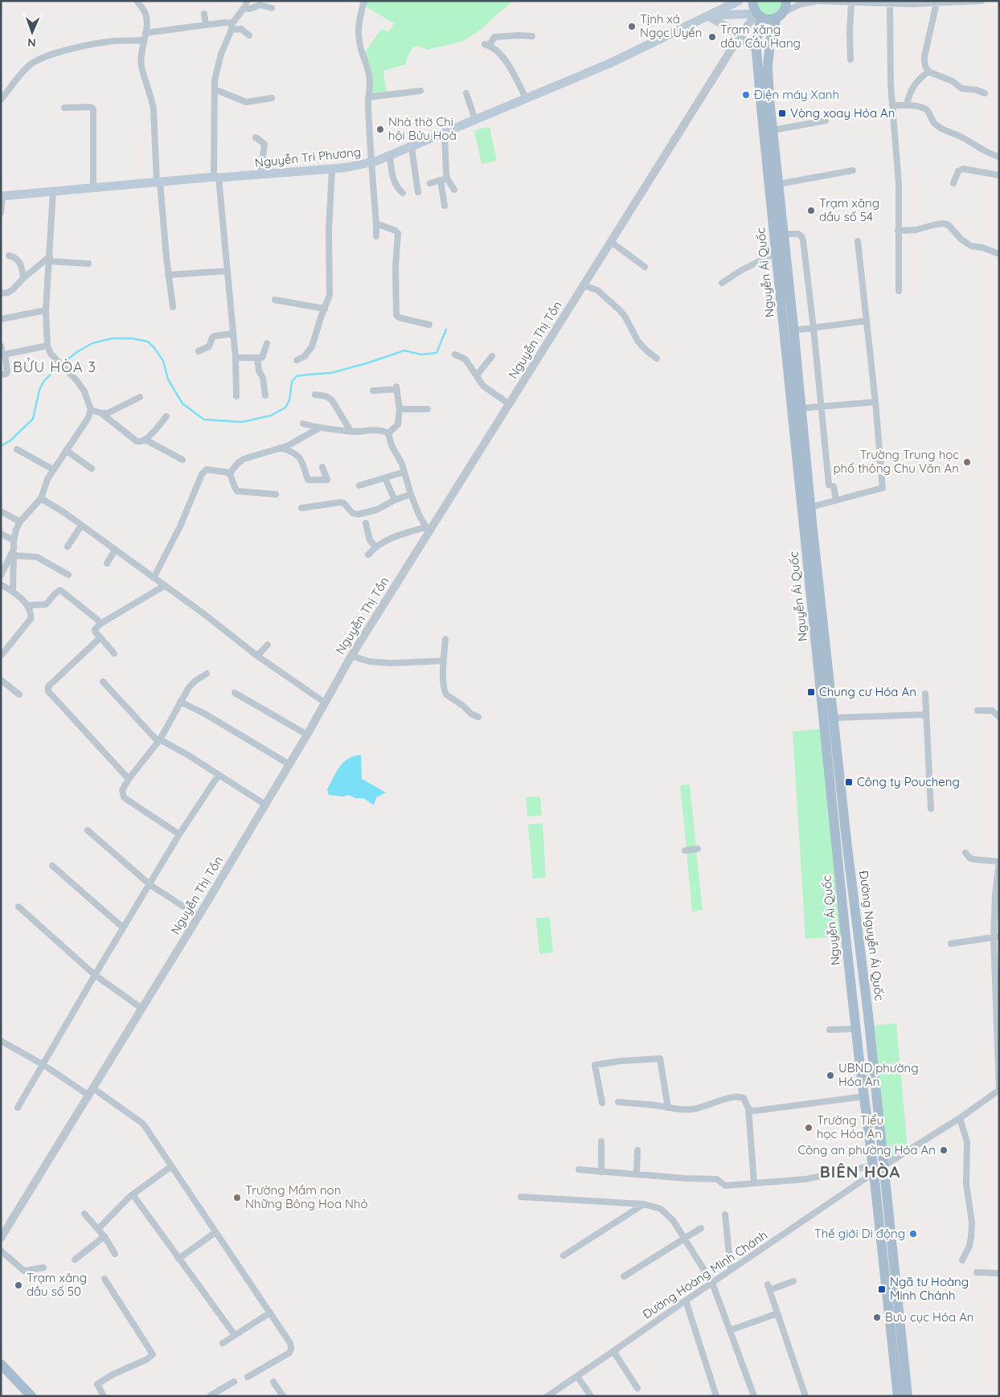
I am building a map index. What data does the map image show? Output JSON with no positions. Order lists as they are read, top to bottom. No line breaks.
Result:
{"streets":{"main road":["Nguyễn Tri Phương","Nguyễn Ái Quốc","Đường Nguyễn Ái Quốc"],"street":["Nguyễn Thị Tồn","Đường Hoàng Minh Chánh"]},"crossings":[["Nguyễn Tri Phương","Nguyễn Ái Quốc"],["Nguyễn Tri Phương","Nguyễn Thị Tồn"],["Nguyễn Ái Quốc","Nguyễn Thị Tồn"],["Nguyễn Ái Quốc","Đường Nguyễn Ái Quốc"],["Nguyễn Ái Quốc","Đường Hoàng Minh Chánh"]],"districts":["BỬU HÒA 3","BIÊN HÒA"],"places":{"other":["Tịnh xá Ngọc Uyển","Trạm xăng dầu Cầu Hang","Điện máy Xanh","Nhà thờ Chi hội Bửu Hoà","Trạm xăng dầu số 54","Trường Trung học phổ thông Chu Văn An","UBND phường Hóa An","Trường Tiểu học Hóa An","Công an phường Hóa An","Trường Mầm non Những Bông Hoa Nhỏ","Thế giới Di động","Trạm xăng dầu số 50","Bưu cục Hóa An"],"transit":["Vòng xoay Hóa An","Chung cư Hóa An","Công ty Poucheng","Ngã tư Hoàng Minh Chánh"]},"north":"bottom"}
